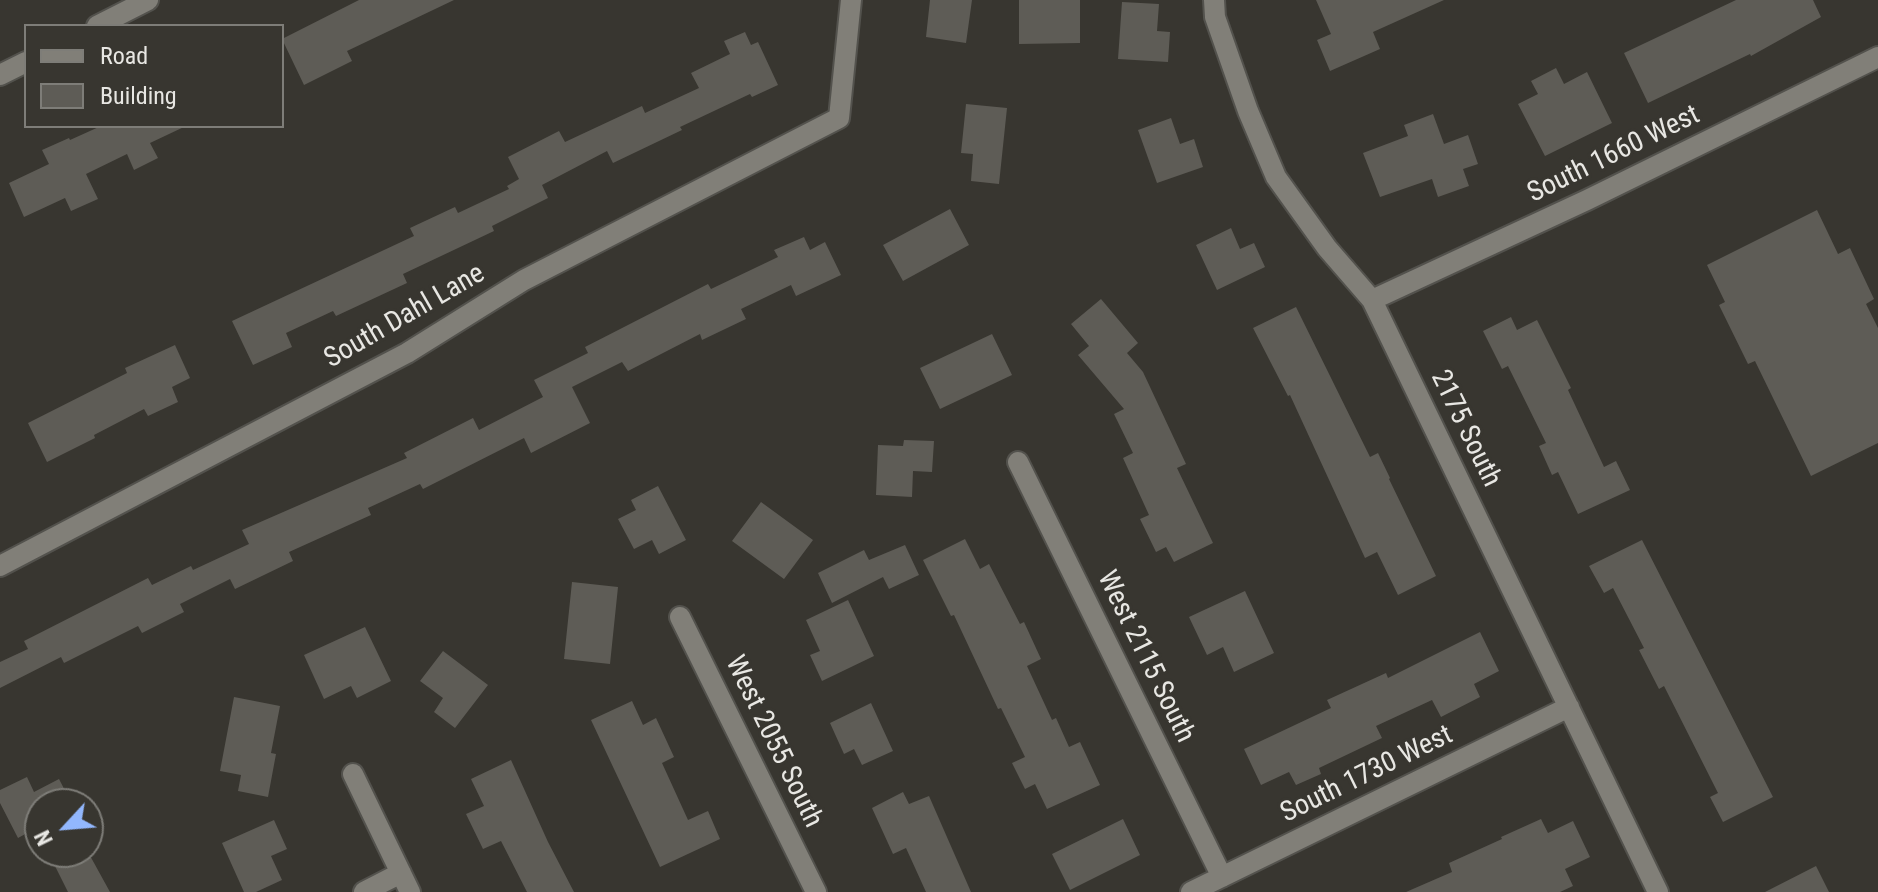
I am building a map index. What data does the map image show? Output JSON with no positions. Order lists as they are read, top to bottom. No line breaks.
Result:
{"streets":{"street":["South 1660 West","South Dahl Lane","2175 South","West 2115 South","West 2055 South","South 1730 West"]},"crossings":[["South 1660 West","2175 South"],["2175 South","South 1730 West"],["West 2115 South","South 1730 West"]],"legend":["Road","Building"],"north":"bottom left"}
